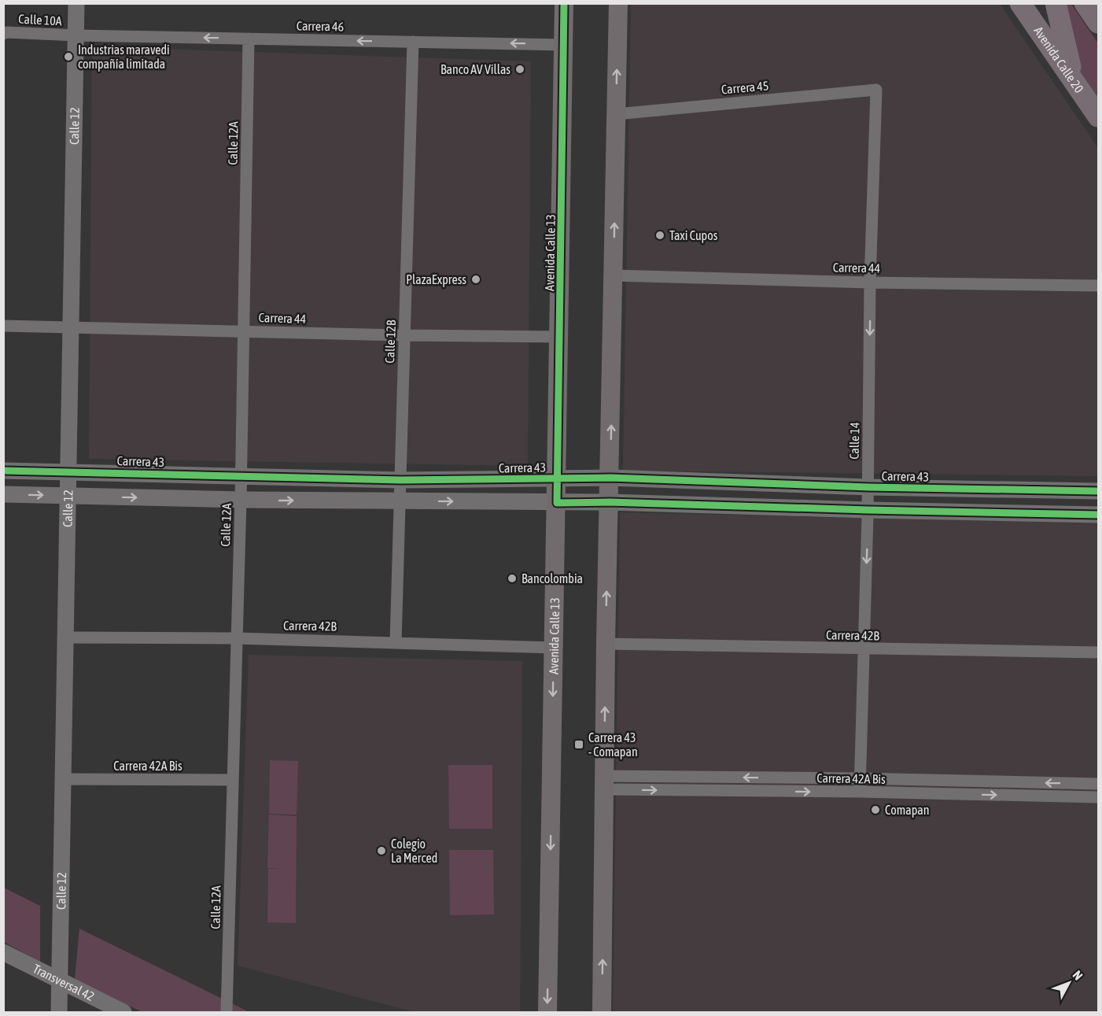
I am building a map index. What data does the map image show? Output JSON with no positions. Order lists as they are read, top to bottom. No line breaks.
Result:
{"streets":{"highway":["Avenida Calle 20"],"main road":["Avenida Calle 13"],"street":["Calle 10A","Carrera 46","Carrera 45","Calle 12","Calle 12A","Carrera 44","Calle 12B","Calle 14","Carrera 43","Carrera 42B","Carrera 42A Bis","Transversal 42"]},"crossings":[["Calle 10A","Carrera 46"],["Calle 10A","Calle 12"],["Carrera 46","Calle 12"],["Carrera 46","Calle 12A"],["Carrera 46","Avenida Calle 13"],["Carrera 46","Calle 12B"],["Carrera 45","Calle 14"],["Calle 12","Carrera 44"],["Calle 12","Carrera 43"],["Calle 12","Carrera 42B"],["Calle 12","Carrera 42A Bis"],["Calle 12","Transversal 42"],["Calle 12A","Carrera 44"],["Calle 12A","Carrera 43"],["Calle 12A","Carrera 42B"],["Calle 12A","Carrera 42A Bis"],["Avenida Calle 13","Carrera 44"],["Avenida Calle 13","Carrera 43"],["Avenida Calle 13","Carrera 42B"],["Carrera 44","Calle 12B"],["Carrera 44","Calle 14"],["Calle 12B","Carrera 43"],["Calle 12B","Carrera 42B"],["Calle 14","Carrera 43"],["Calle 14","Carrera 42B"],["Calle 14","Carrera 42A Bis"]],"one_way":["Carrera 46","Calle 14"],"places":{"other":["Industrias maravedi compañía limitada","Banco AV Villas","Taxi Cupos","PlazaExpress","Bancolombia","Comapan","Colegio La Merced"],"transit":["Carrera 43 - Comapan"]},"north":"top right"}
